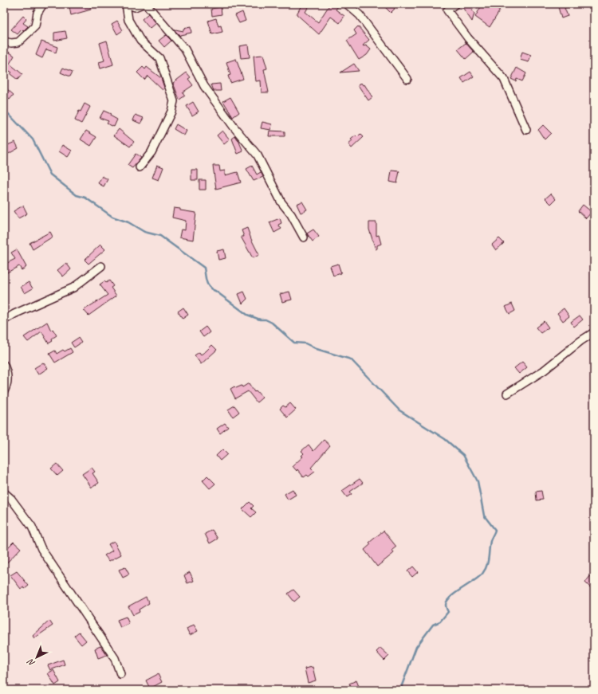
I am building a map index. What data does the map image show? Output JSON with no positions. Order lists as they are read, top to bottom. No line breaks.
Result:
{"north":"bottom left"}
